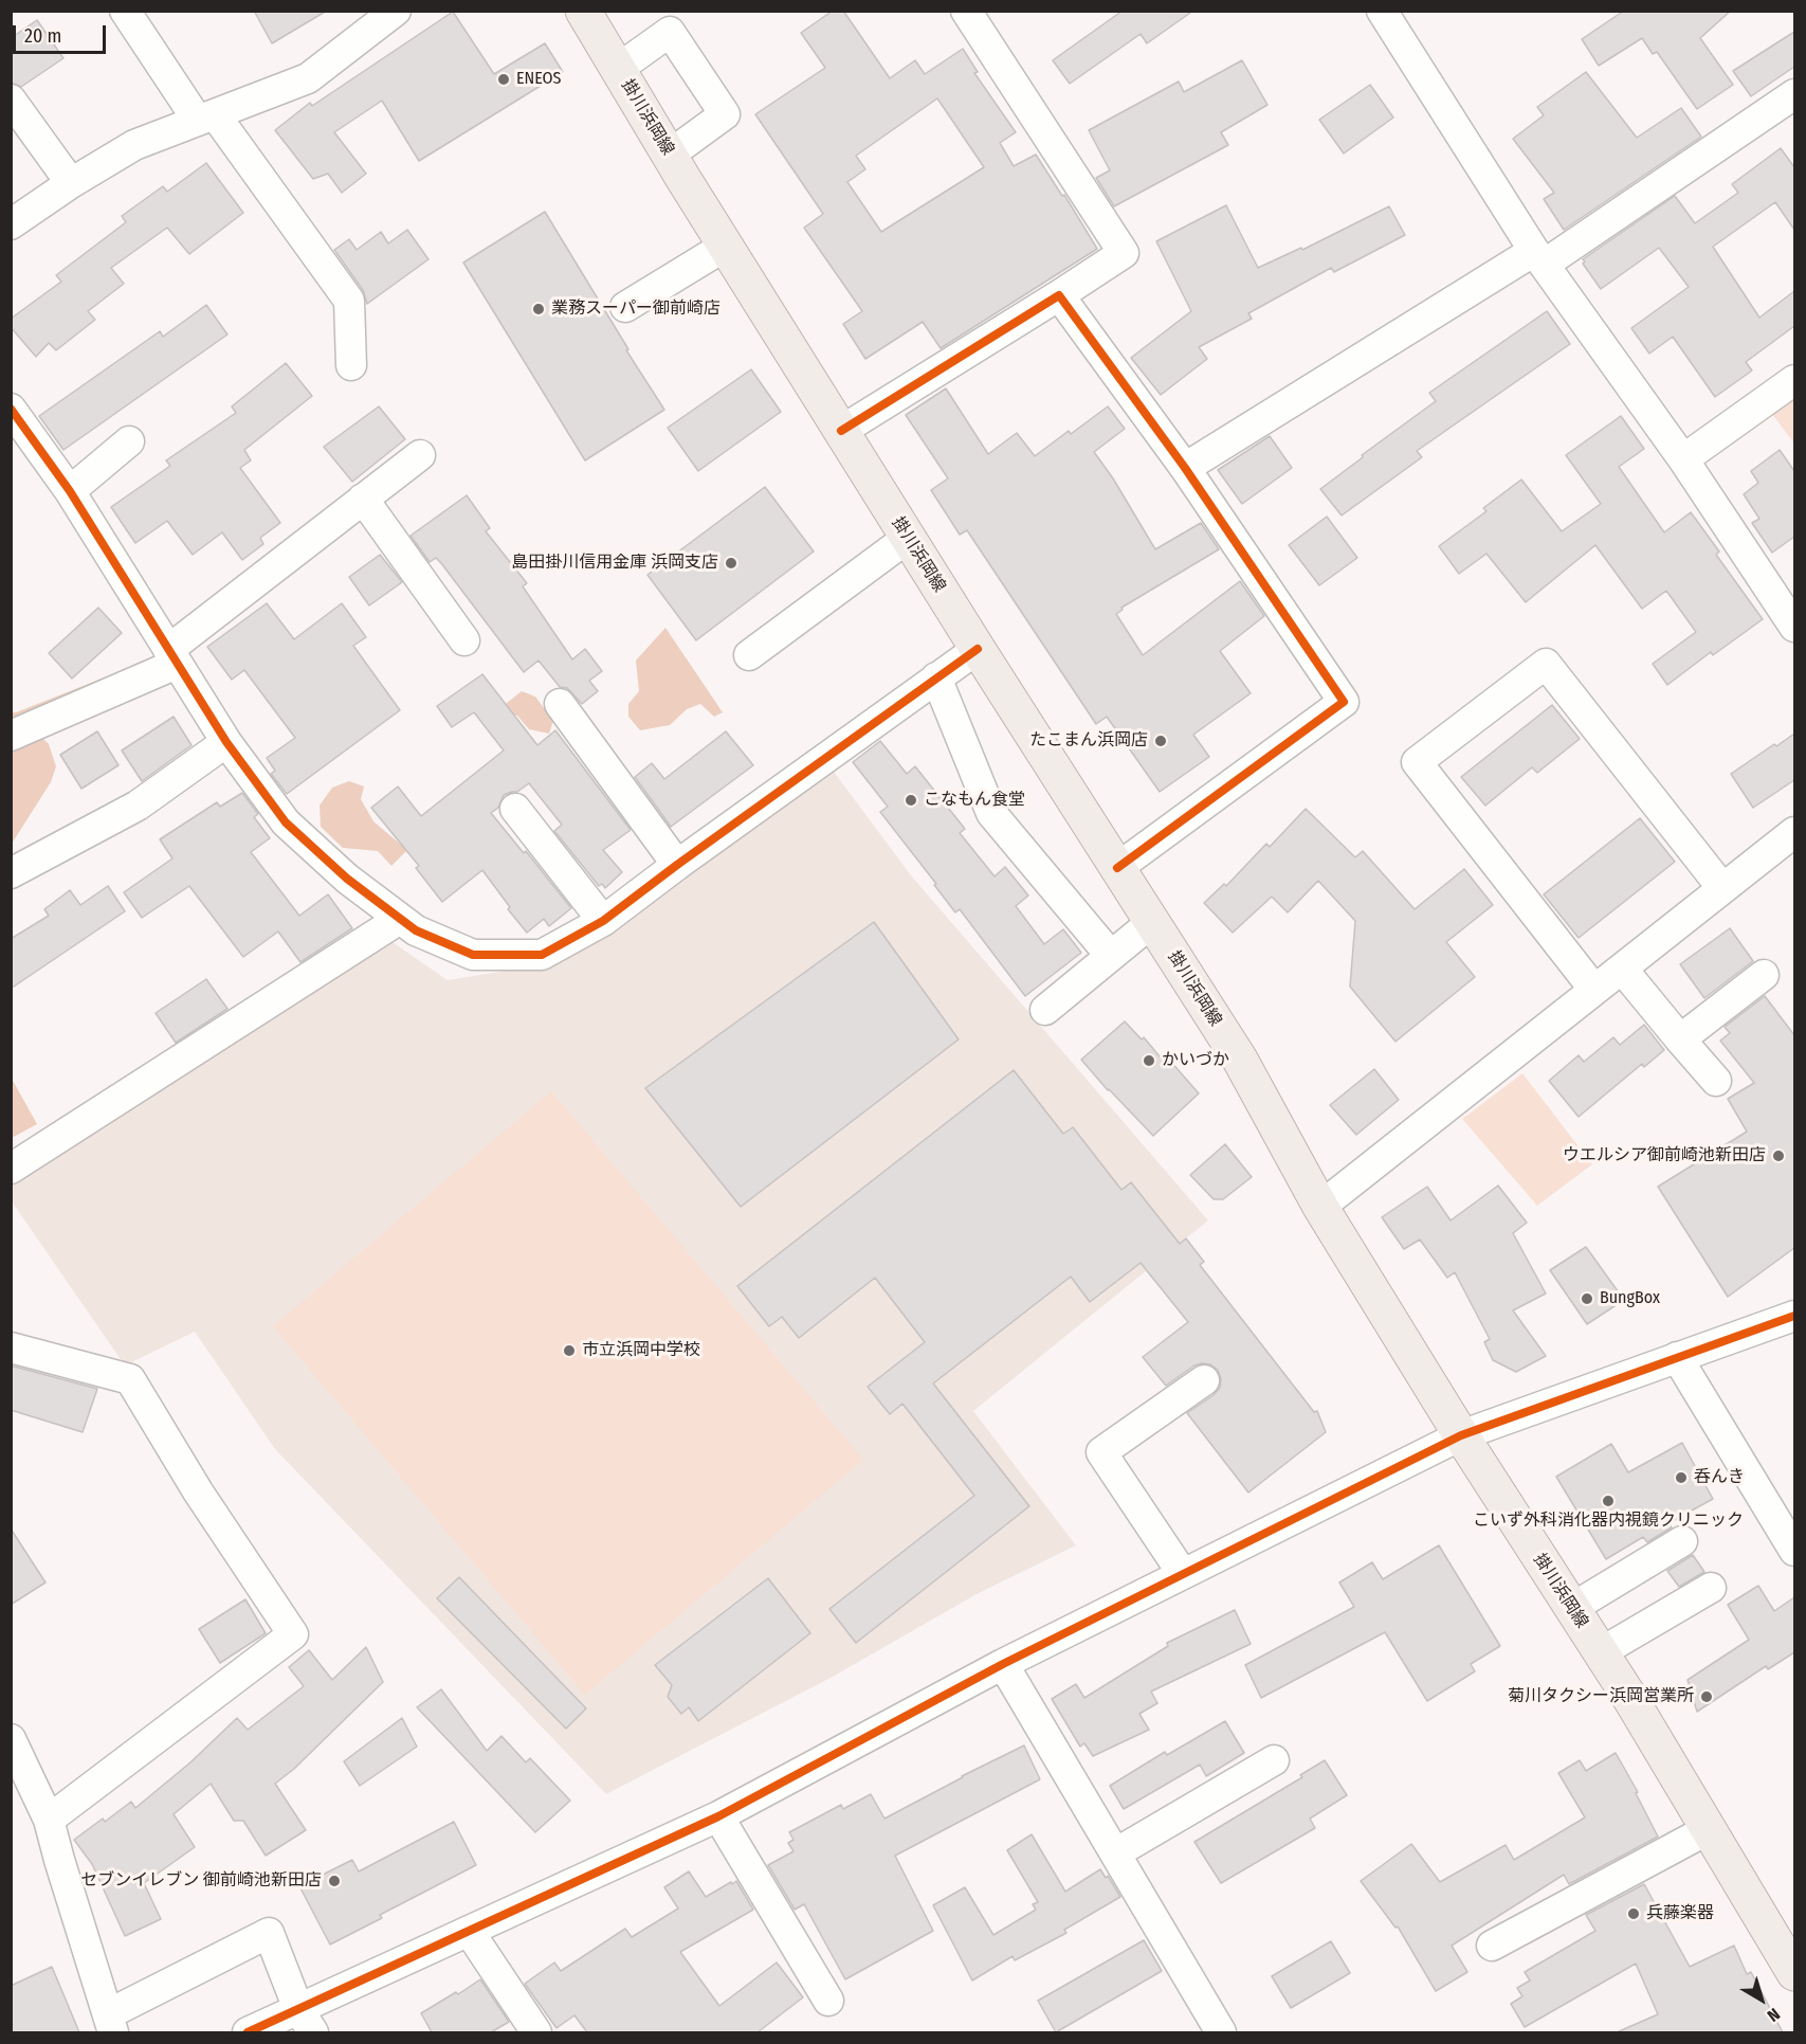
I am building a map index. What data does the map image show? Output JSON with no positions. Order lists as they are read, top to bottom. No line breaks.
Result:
{"streets":{"main road":["掛川浜岡線"]},"places":["ENEOS","業務スーパー御前崎店","島田掛川信用金庫 浜岡支店","たこまん浜岡店","こなもん食堂","かいづか","ウエルシア御前崎池新田店","BungBox","市立浜岡中学校","呑んき","こいず外科消化器内視鏡クリニック","菊川タクシー浜岡営業所","セブンイレブン 御前崎池新田店","兵藤楽器"],"scale_bar":"20 m","north":"bottom right"}
